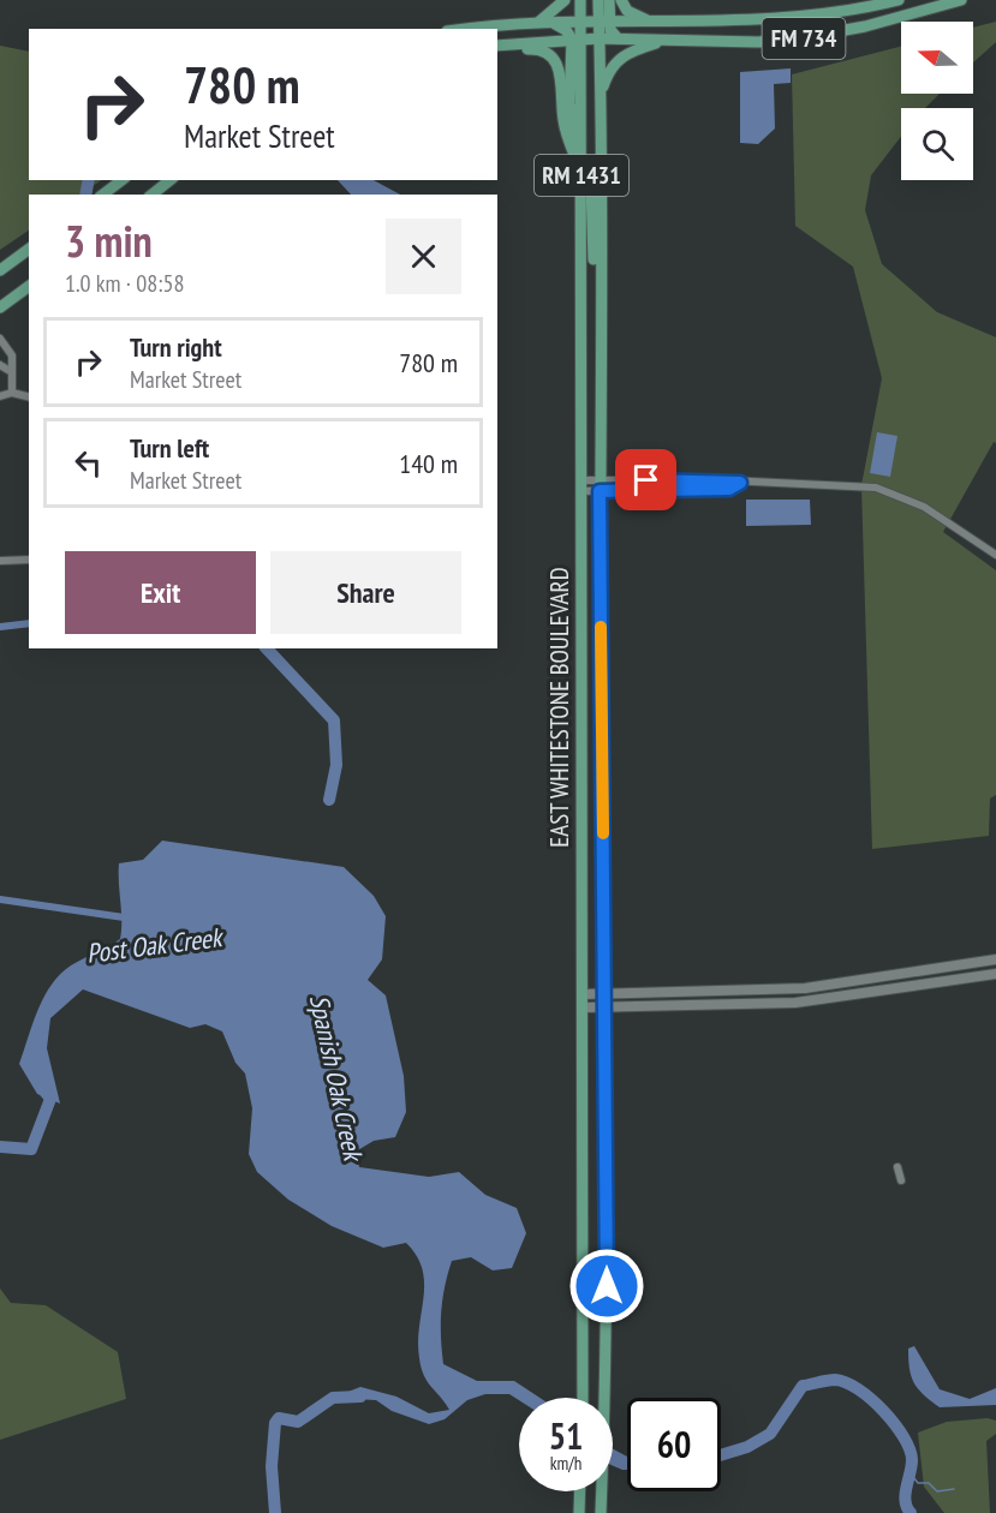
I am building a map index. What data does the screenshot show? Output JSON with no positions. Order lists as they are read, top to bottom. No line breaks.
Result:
{"streets":{"main road":["FM 734","RM 1431","EAST WHITESTONE BOULEVARD"]},"crossings":[["FM 734","EAST WHITESTONE BOULEVARD"]],"water":["Post Oak Creek","Spanish Oak Creek"],"north":"left","page":{"turn":["780 m","Market Street"],"heading":["3 min","1.0 km · 08:58"],"list":[{"name":"Turn right","note":"Market Street","value":"780 m"},{"name":"Turn left","note":"Market Street","value":"140 m"}],"buttons":["Exit","Share"],"speed":"51 km/h","limit":"60"}}
